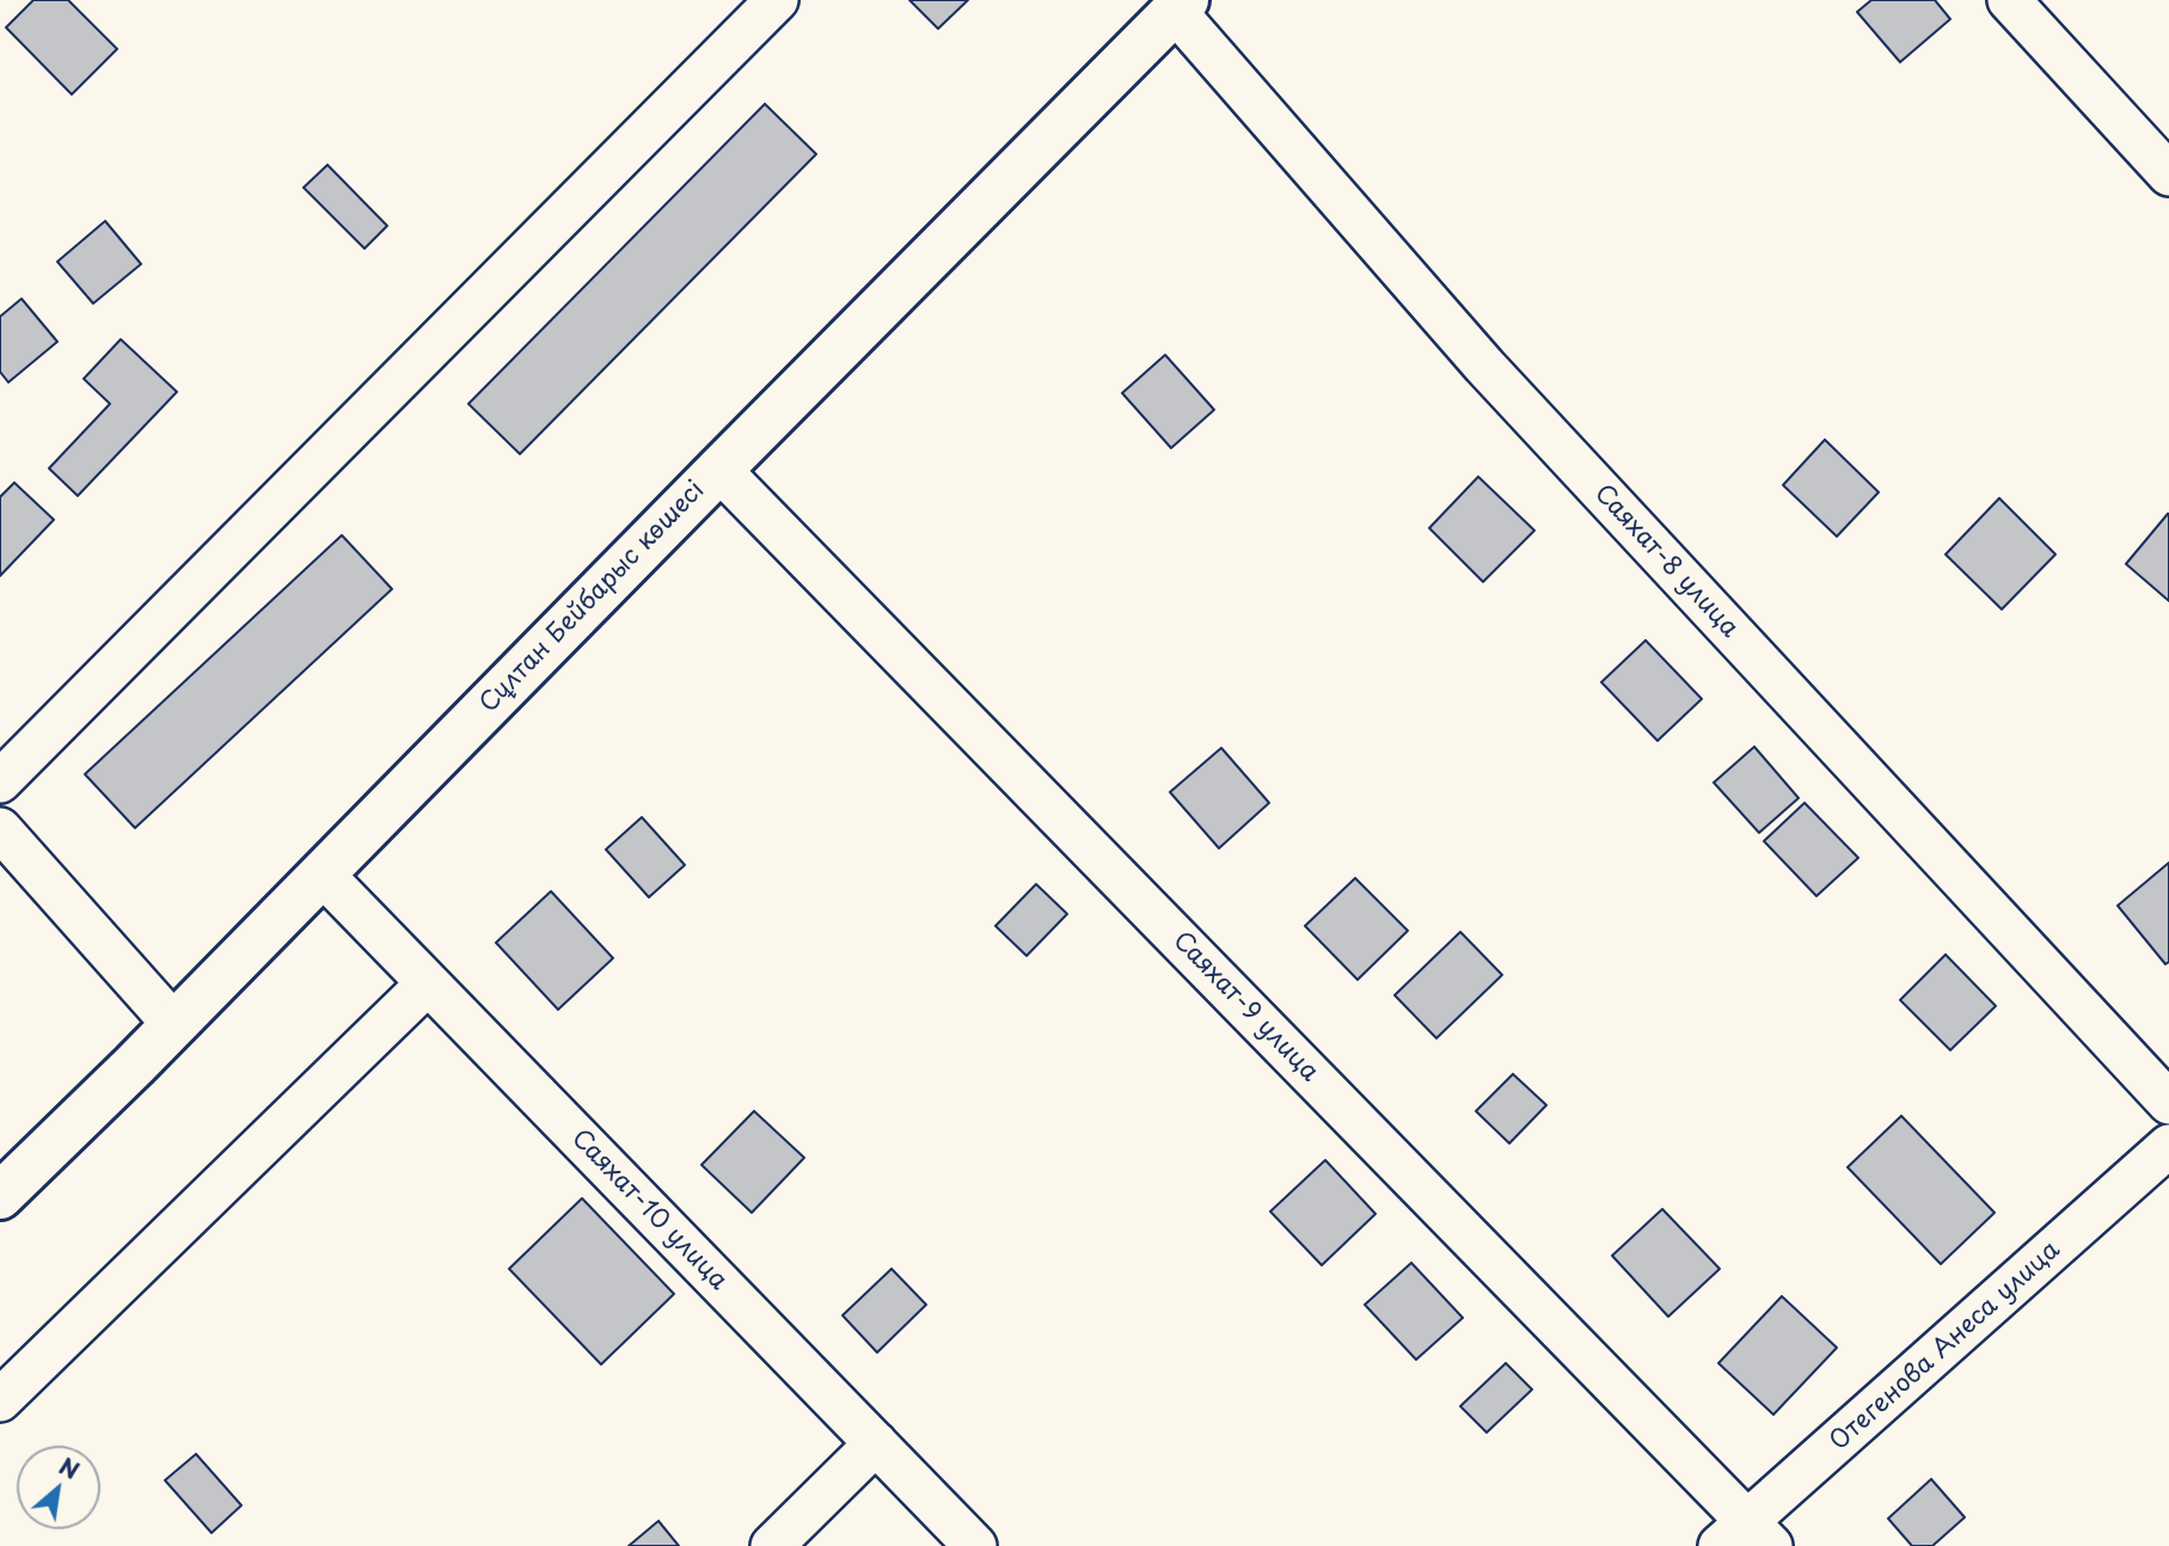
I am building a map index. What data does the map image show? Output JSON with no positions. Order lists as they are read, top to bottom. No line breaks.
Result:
{"streets":{"main road":["Сұлтан Бейбарыс көшесі"],"street":["Саяхат-8 улица","Саяхат-9 улица","Саяхат-10 улица","Отегенова Анеса улица"]},"crossings":[["Саяхат-8 улица","Сұлтан Бейбарыс көшесі"],["Сұлтан Бейбарыс көшесі","Саяхат-9 улица"],["Сұлтан Бейбарыс көшесі","Саяхат-10 улица"],["Саяхат-9 улица","Отегенова Анеса улица"]],"north":"top right"}
